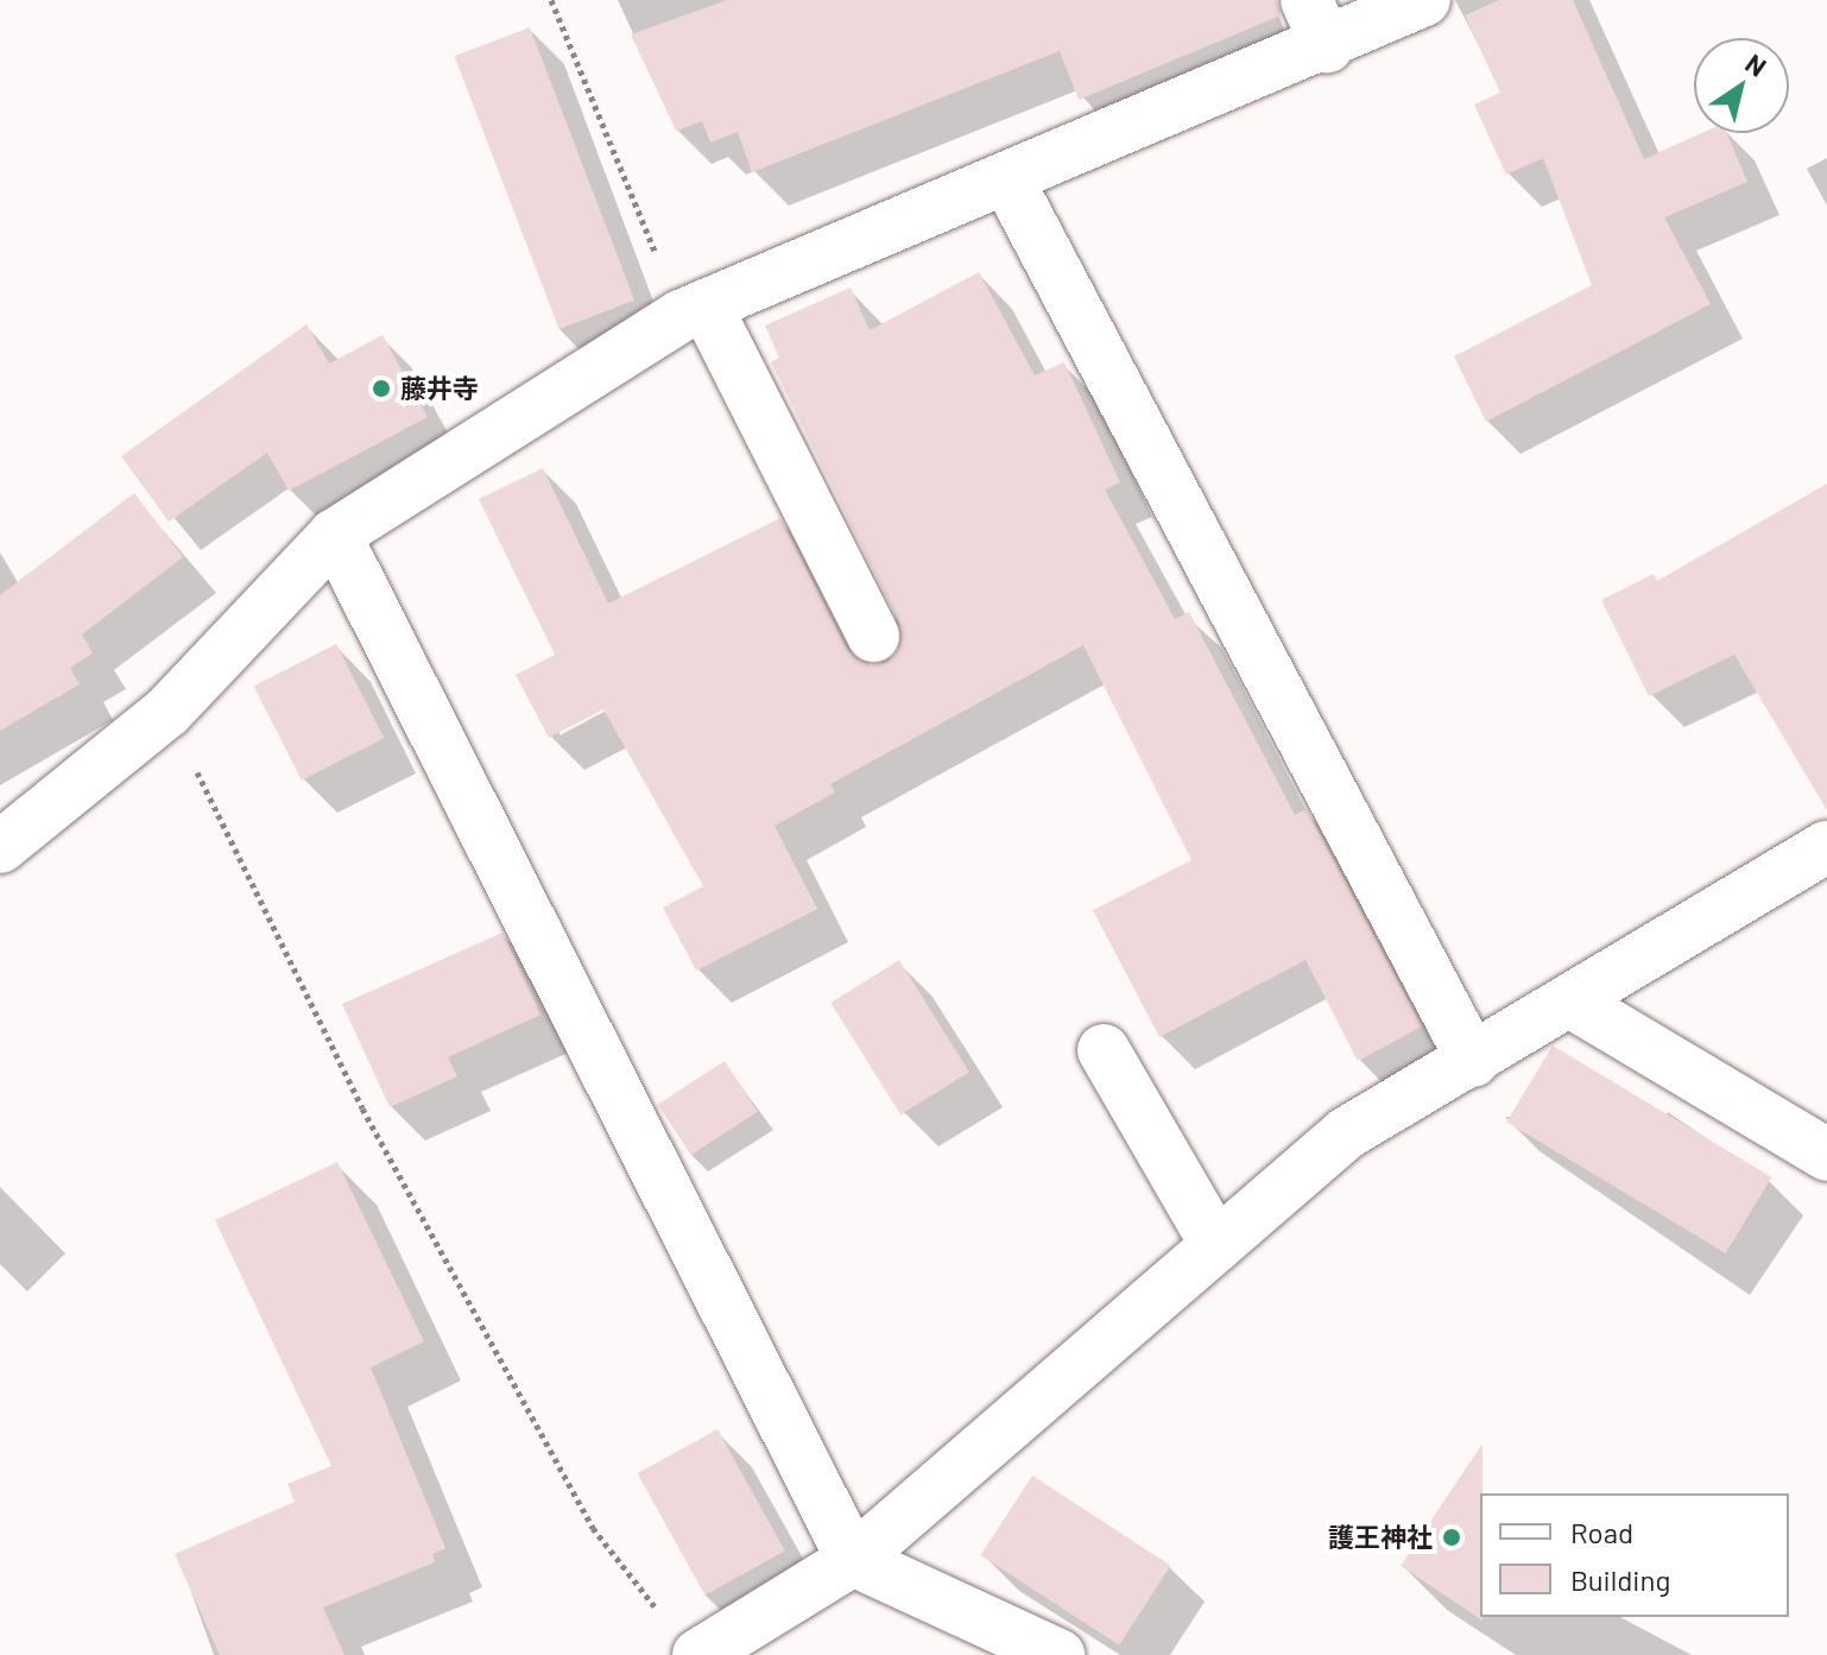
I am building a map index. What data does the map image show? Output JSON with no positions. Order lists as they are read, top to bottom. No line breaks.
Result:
{"places":["藤井寺","護王神社"],"legend":["Road","Building"],"north":"top right"}
